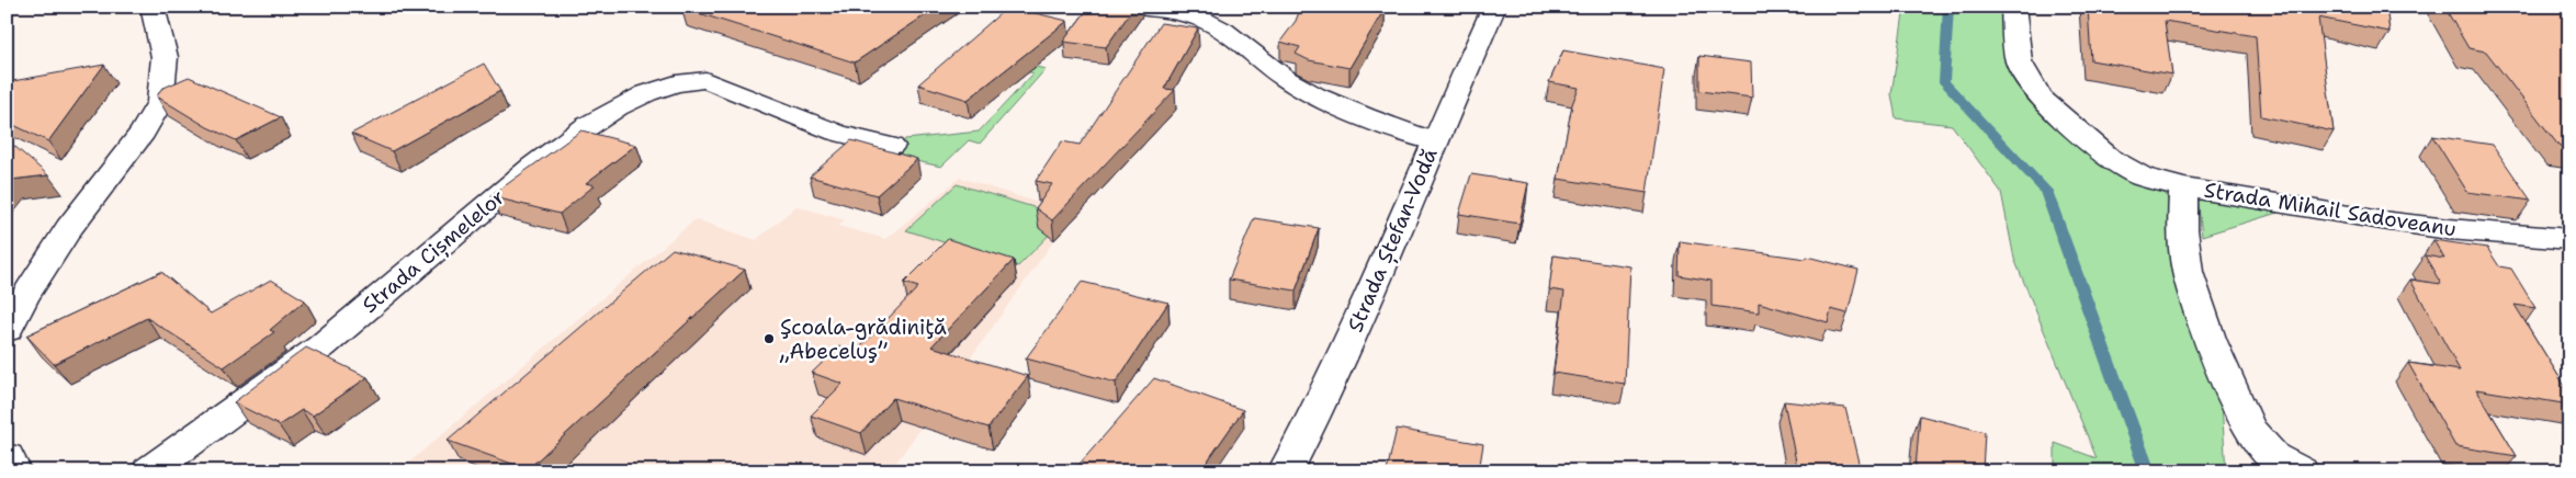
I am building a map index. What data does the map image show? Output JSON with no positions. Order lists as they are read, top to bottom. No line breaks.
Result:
{"streets":{"street":["Strada Mihail Sadoveanu","Strada Ștefan-Vodă","Strada Cișmelelor"]},"places":["Şcoala-grădiniţă „Abeceluş”"]}
